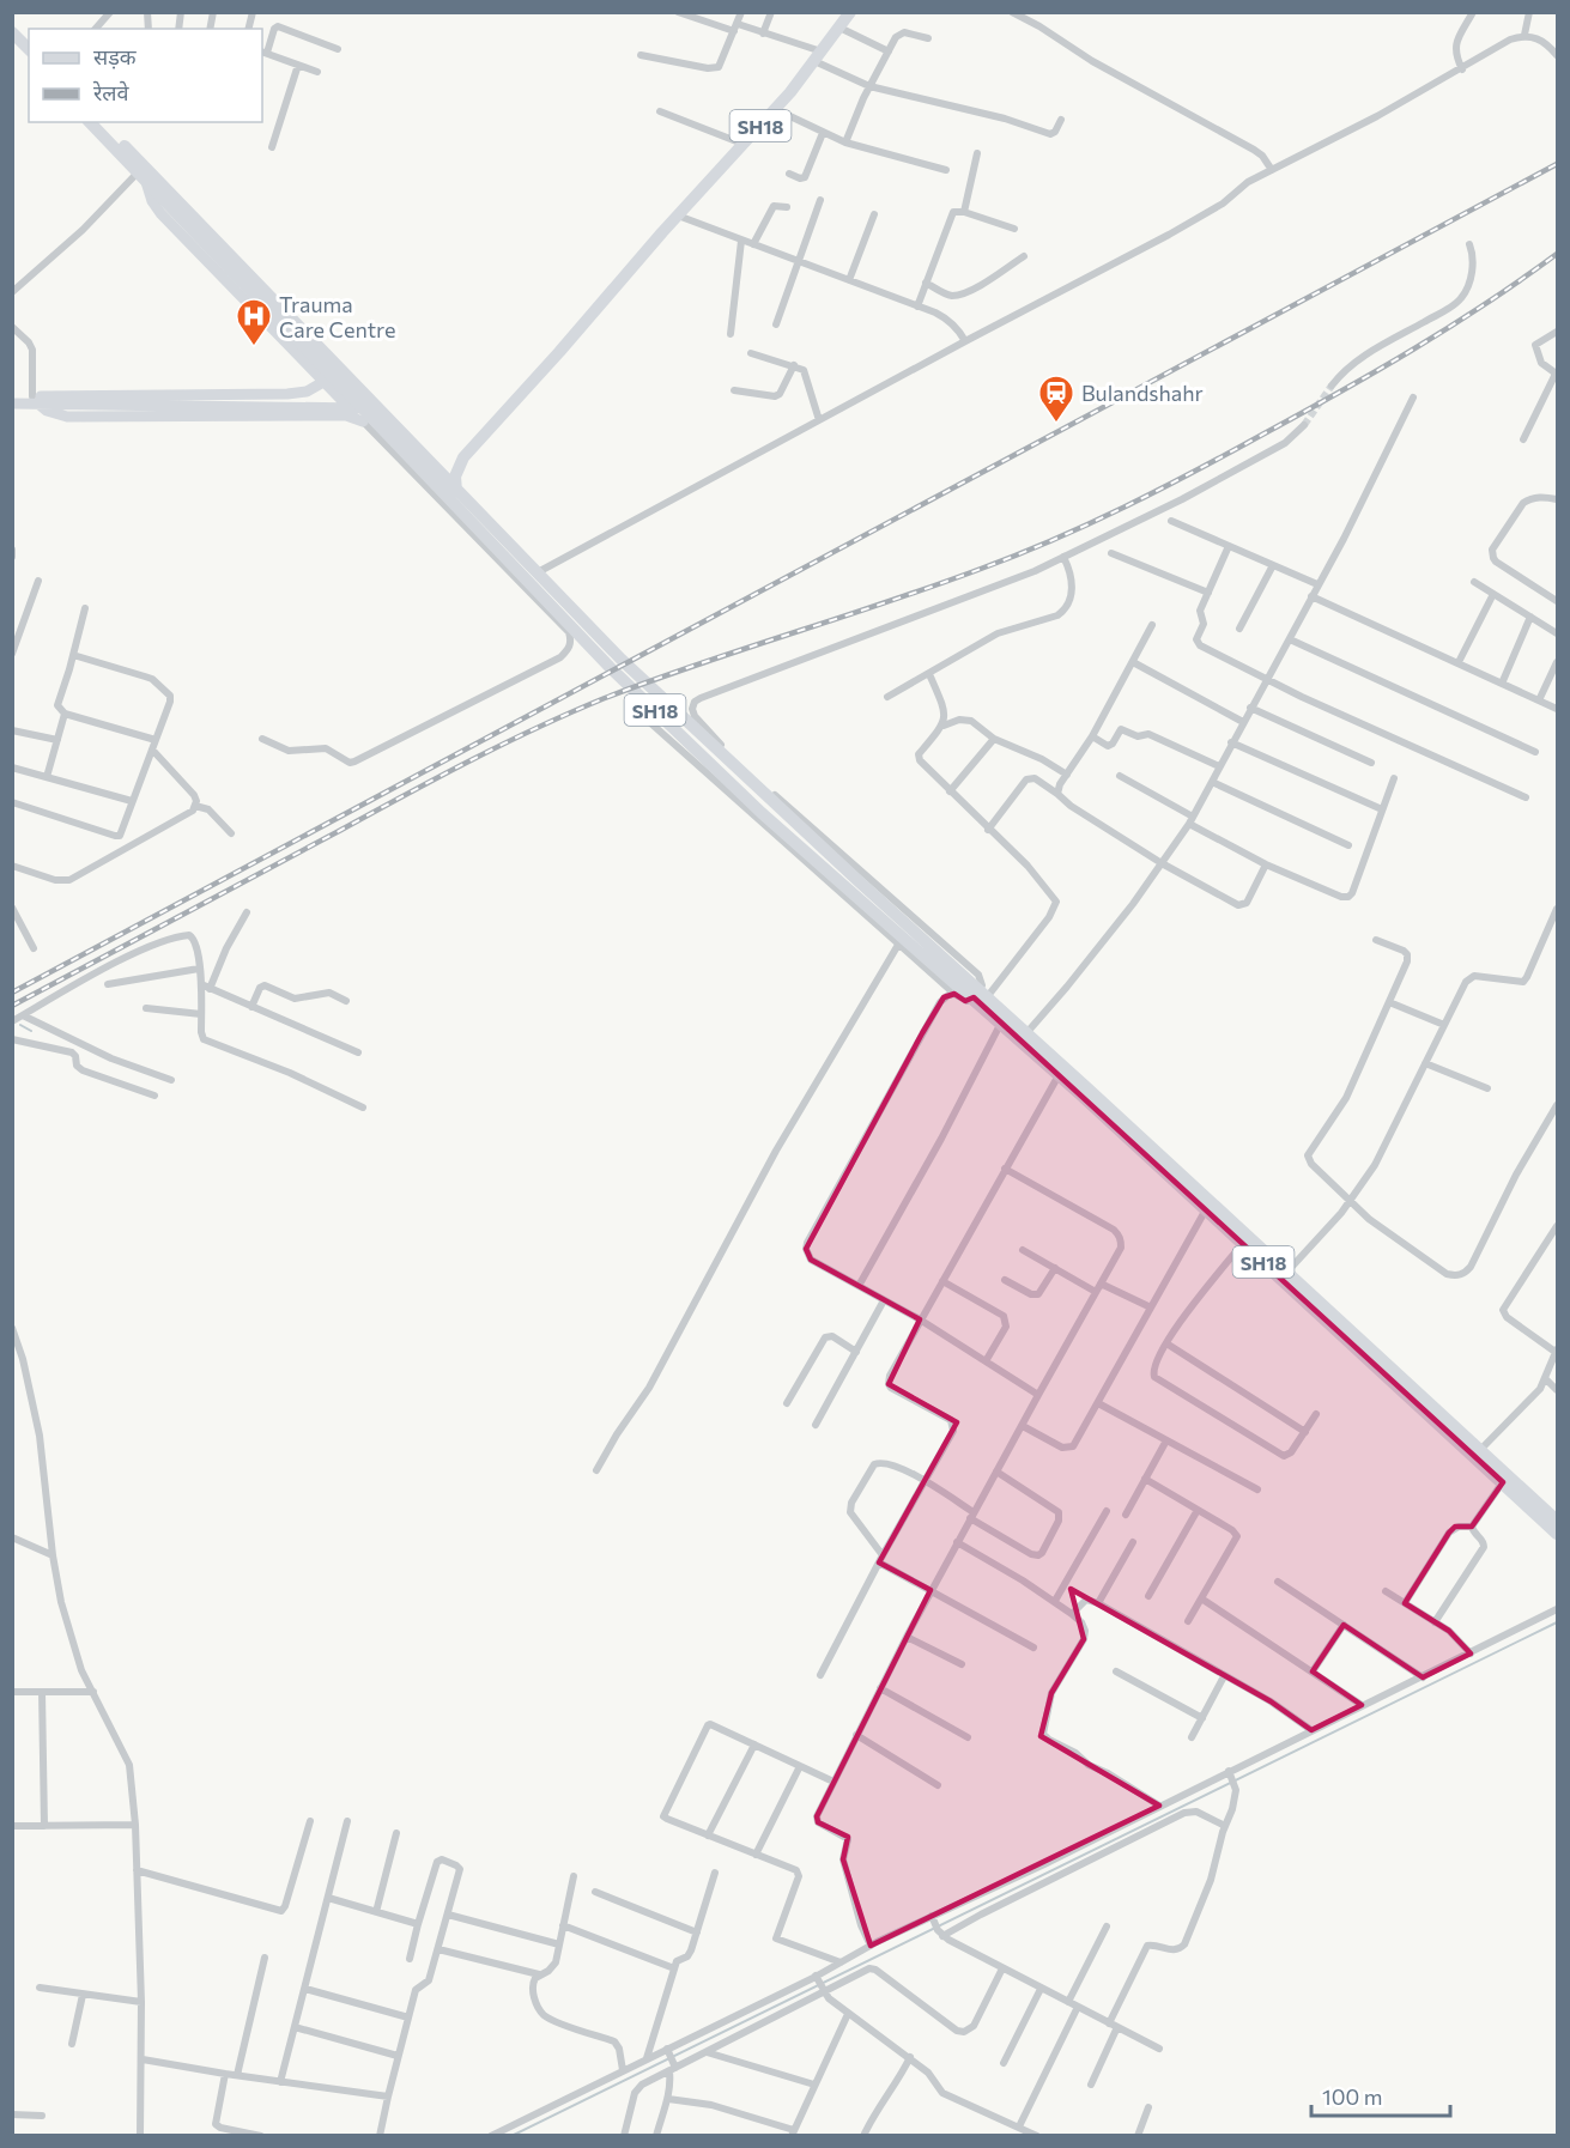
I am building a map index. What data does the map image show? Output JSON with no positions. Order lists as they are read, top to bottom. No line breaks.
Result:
{"streets":{"main road":["SH18"]},"places":{"hospital":["Trauma Care Centre"],"station":["Bulandshahr"]},"legend":["सड़क","रेलवे"],"scale_bar":"100 m"}
